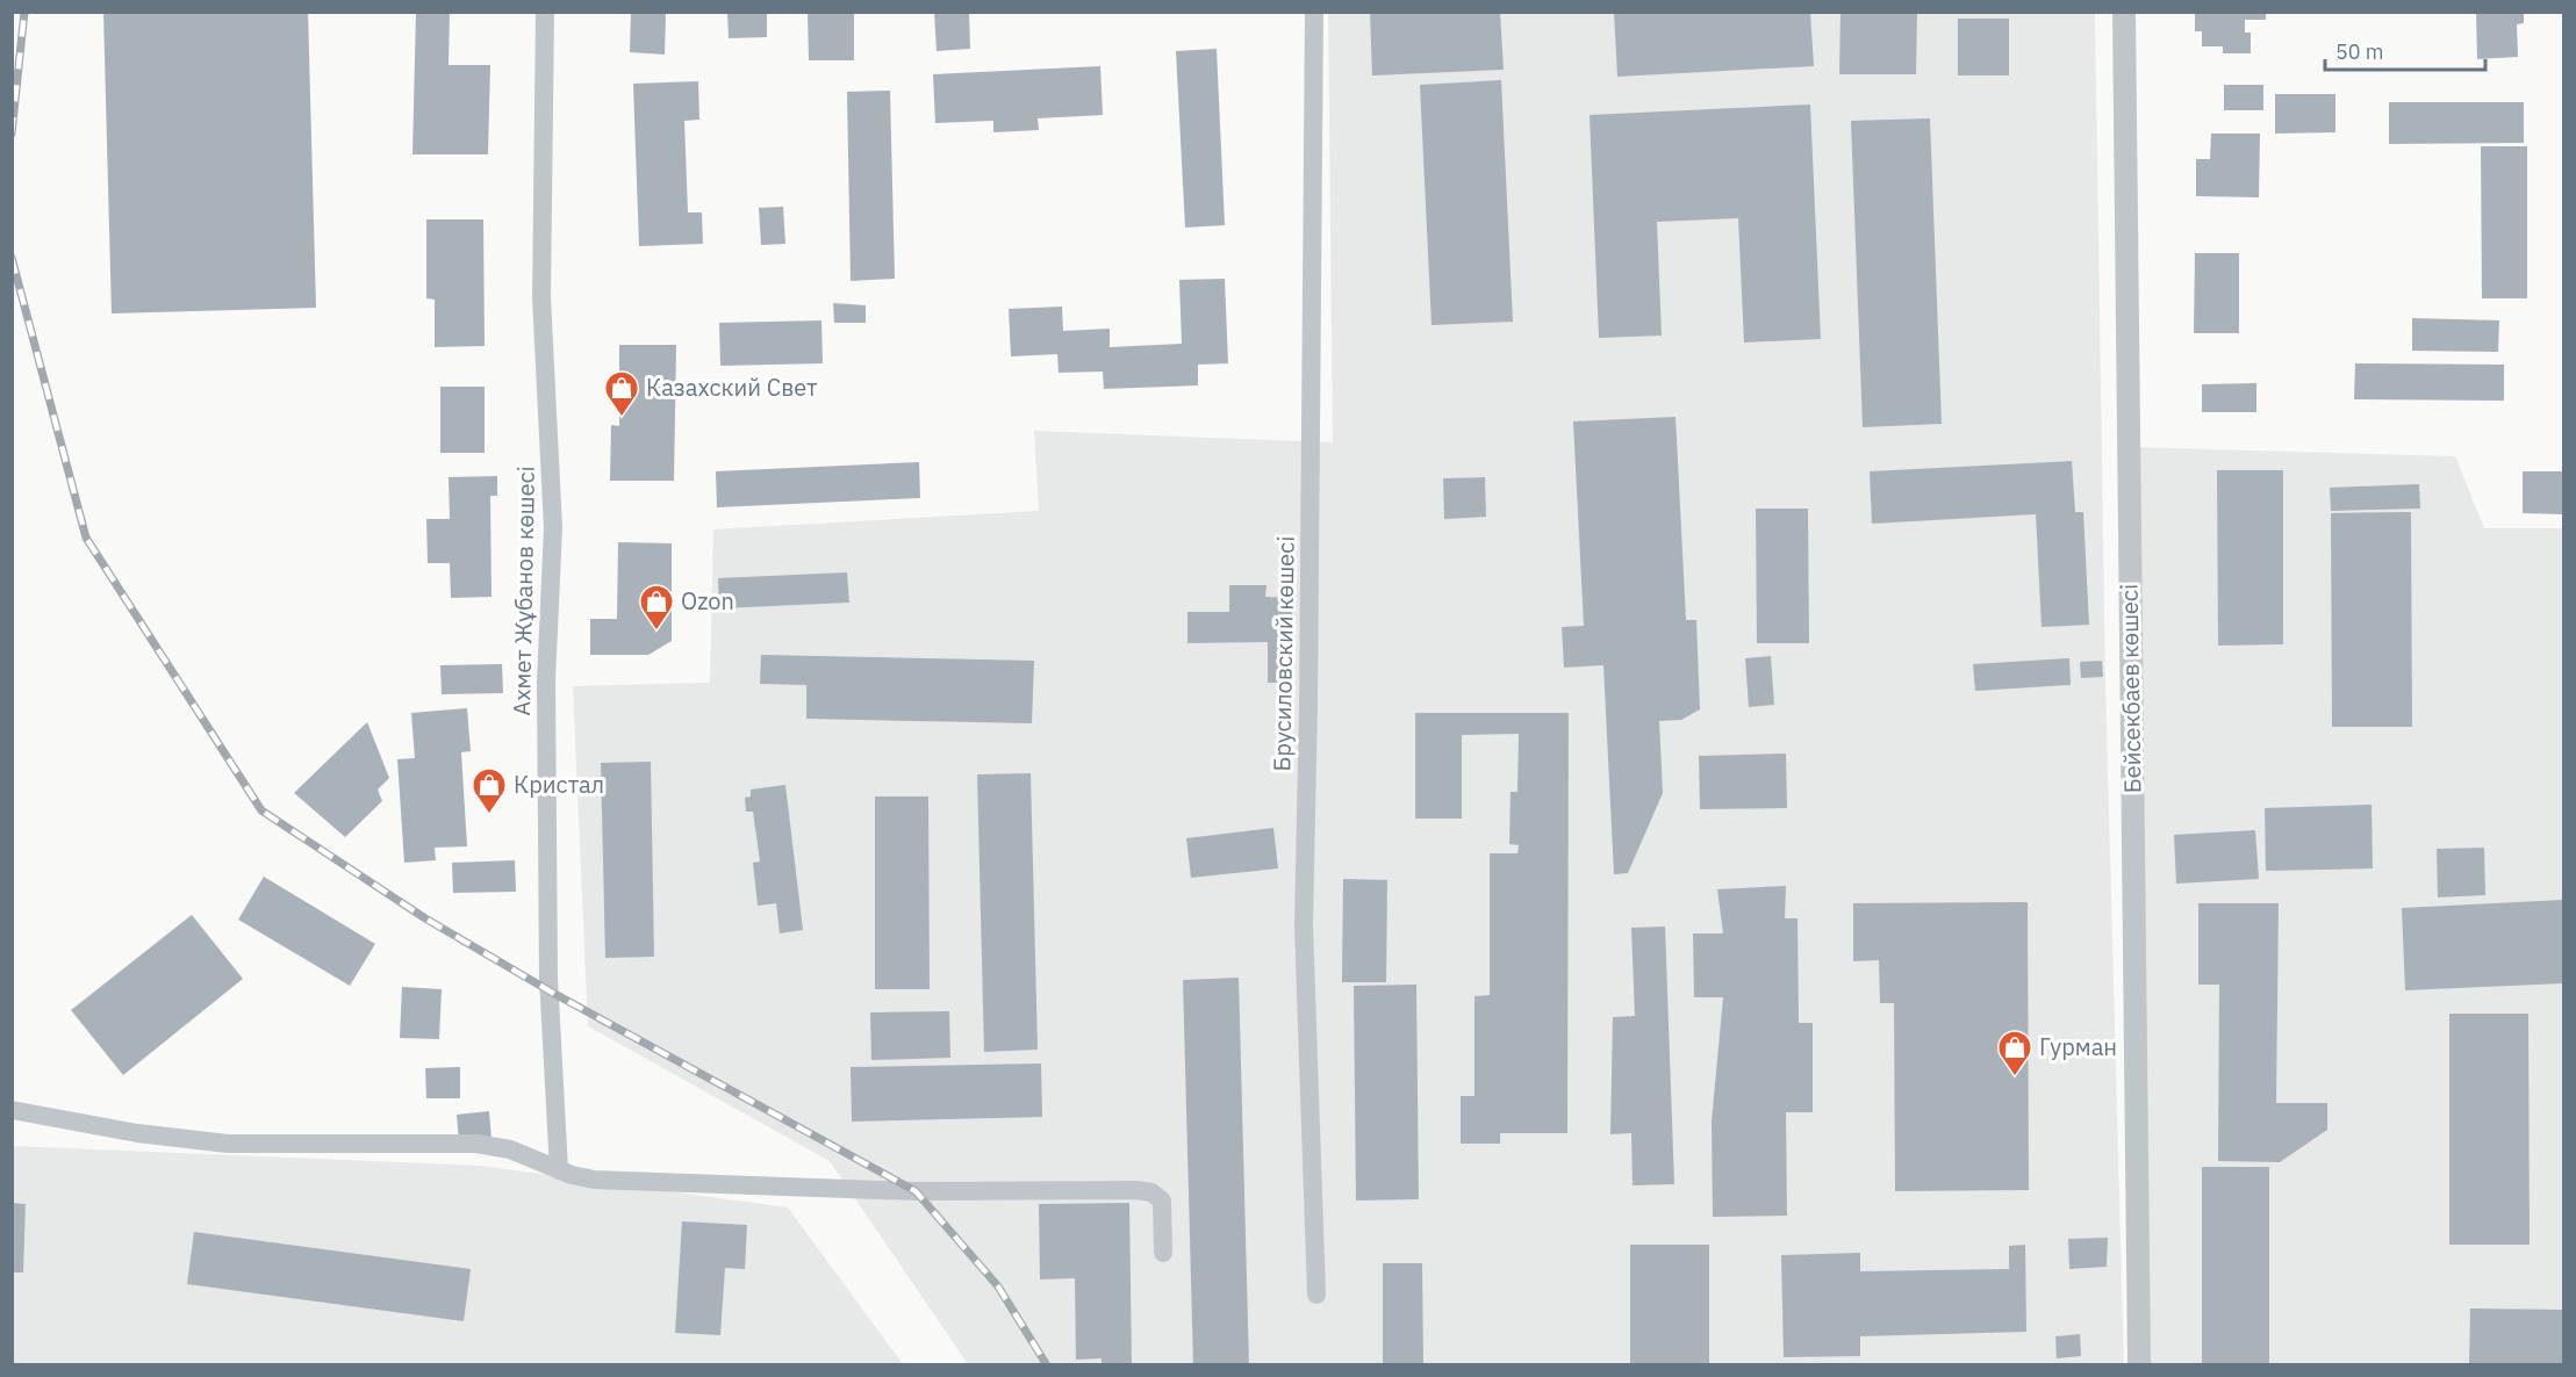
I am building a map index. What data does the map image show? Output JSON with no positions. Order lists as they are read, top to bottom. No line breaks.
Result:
{"streets":{"street":["Ахмет Жұбанов көшесі","Брусиловский көшесі","Бейсекбаев көшесі"]},"places":{"shop":["Казахский Свет","Ozon","Кристал","Гурман"]},"scale_bar":"50 m"}
